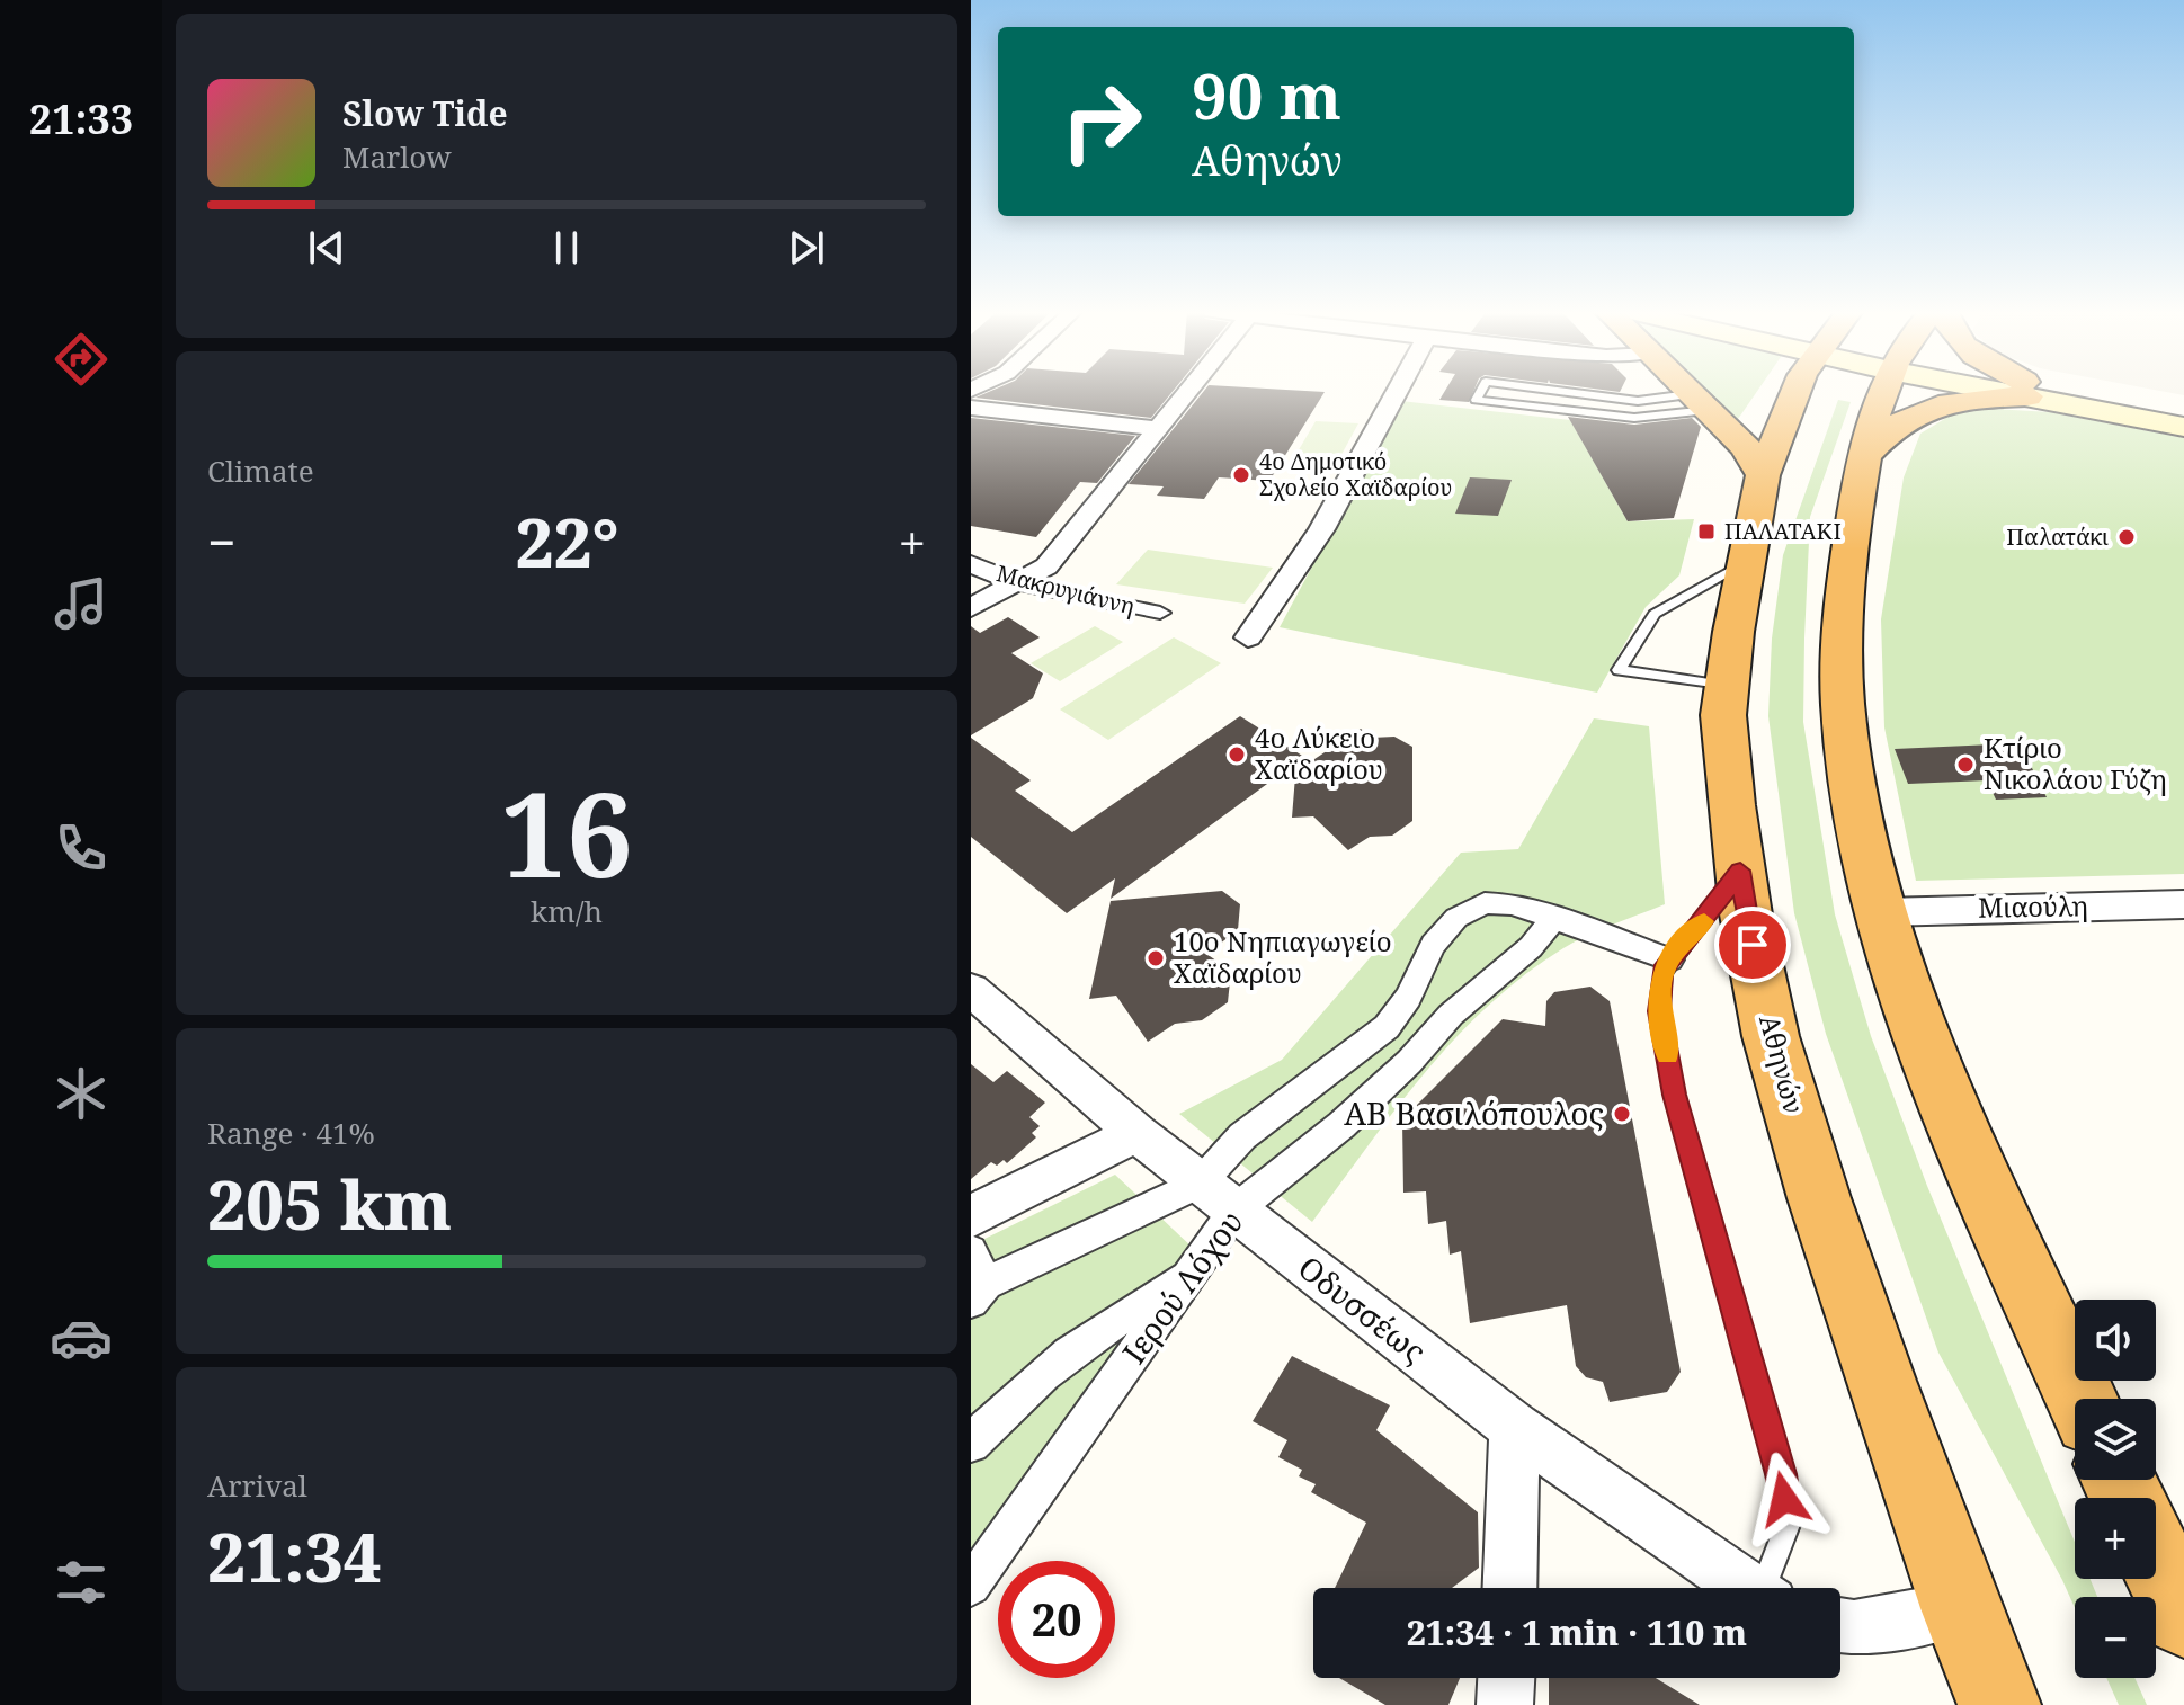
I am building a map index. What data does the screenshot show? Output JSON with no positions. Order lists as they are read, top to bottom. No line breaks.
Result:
{"streets":{"highway":["Αθηνών"],"street":["Μακρυγιάννη","Μιαούλη","Ιερού Λόχου","Οδυσσέως"]},"crossings":[["Ιερού Λόχου","Οδυσσέως"]],"places":{"other":["4ο Δημοτικό Σχολείο Χαϊδαρίου","Παλατάκι","4ο Λύκειο Χαϊδαρίου","Κτίριο Νικολάου Γύζη","10ο Νηπιαγωγείο Χαϊδαρίου","ΑΒ Βασιλόπουλος"],"transit":["ΠΑΛΑΤΑΚΙ"]},"page":{"tabs":"21:33","turn":["90 m","Αθηνών"],"song":["Slow Tide","Marlow"],"tile":["Climate",["16","km/h"],["Range · 41%","205 km"],["Arrival","21:34"]],"heat":["−","22°","+"],"map_buttons":["+","−"],"limit":"20","trip":"21:34 · 1 min · 110 m"}}
